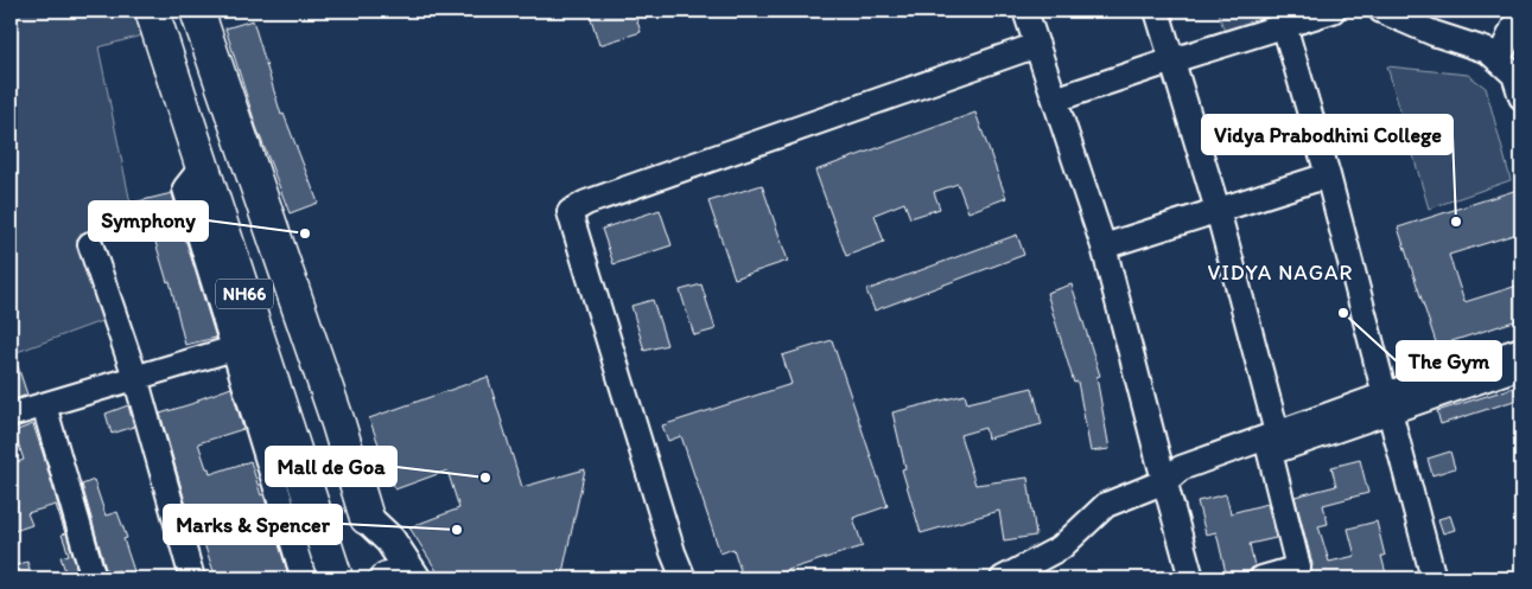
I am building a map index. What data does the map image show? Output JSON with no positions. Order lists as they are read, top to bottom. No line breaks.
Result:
{"streets":{"highway":["NH66"]},"districts":["VIDYA NAGAR"],"places":["Vidya Prabodhini College","Symphony","The Gym","Mall de Goa","Marks & Spencer"]}
